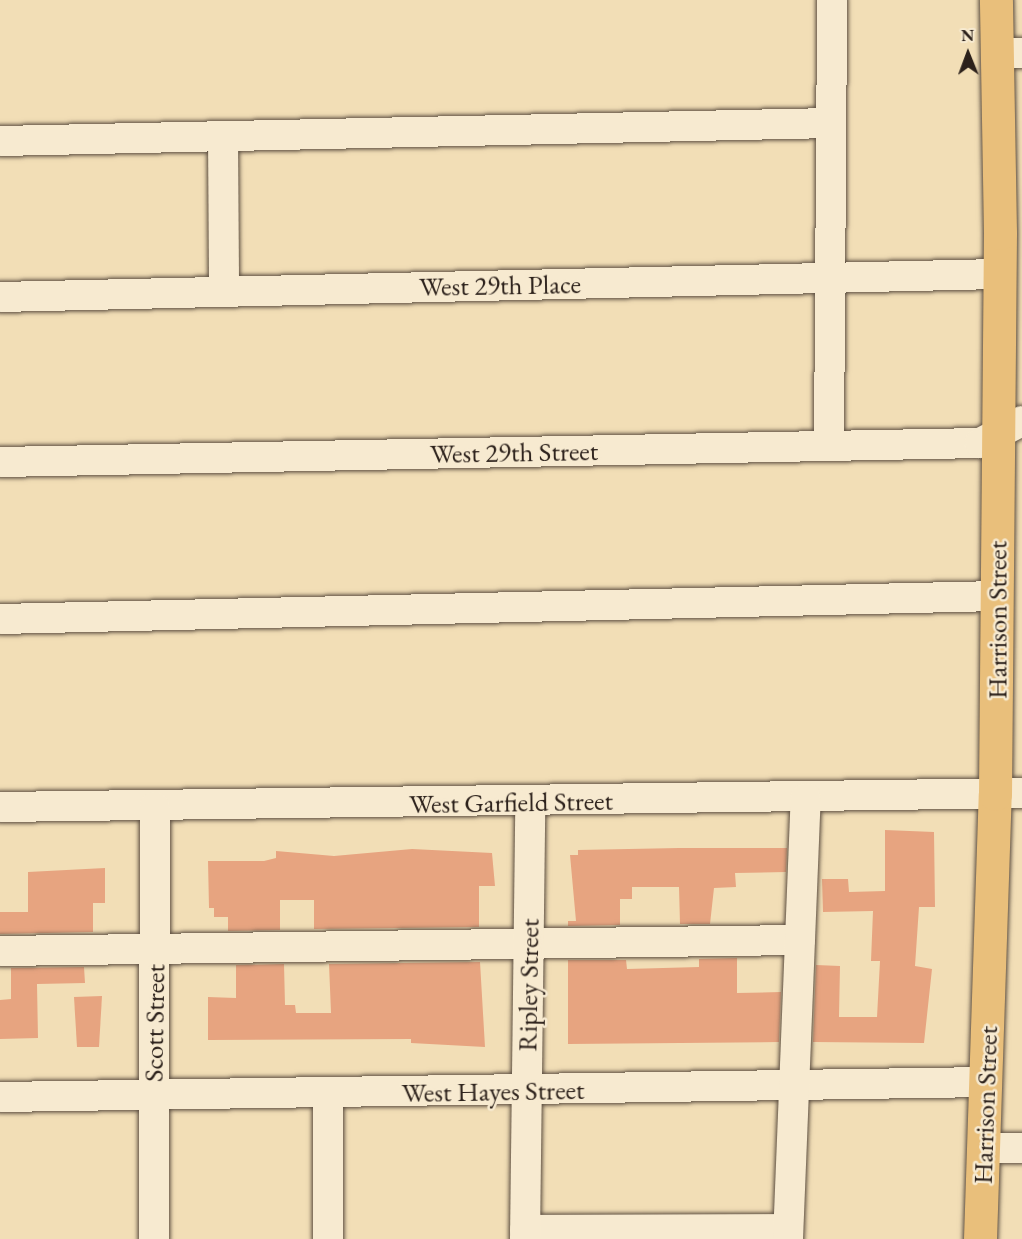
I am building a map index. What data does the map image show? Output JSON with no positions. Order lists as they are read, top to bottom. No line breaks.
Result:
{"streets":{"highway":["Harrison Street"],"street":["West 29th Place","West 29th Street","West Garfield Street","Ripley Street","Scott Street","West Hayes Street"]},"crossings":[["West 29th Place","Harrison Street"],["West 29th Street","Harrison Street"],["Harrison Street","West Garfield Street"],["Harrison Street","West Hayes Street"],["West Garfield Street","Ripley Street"],["West Garfield Street","Scott Street"],["Ripley Street","West Hayes Street"],["Scott Street","West Hayes Street"]],"north":"top"}
